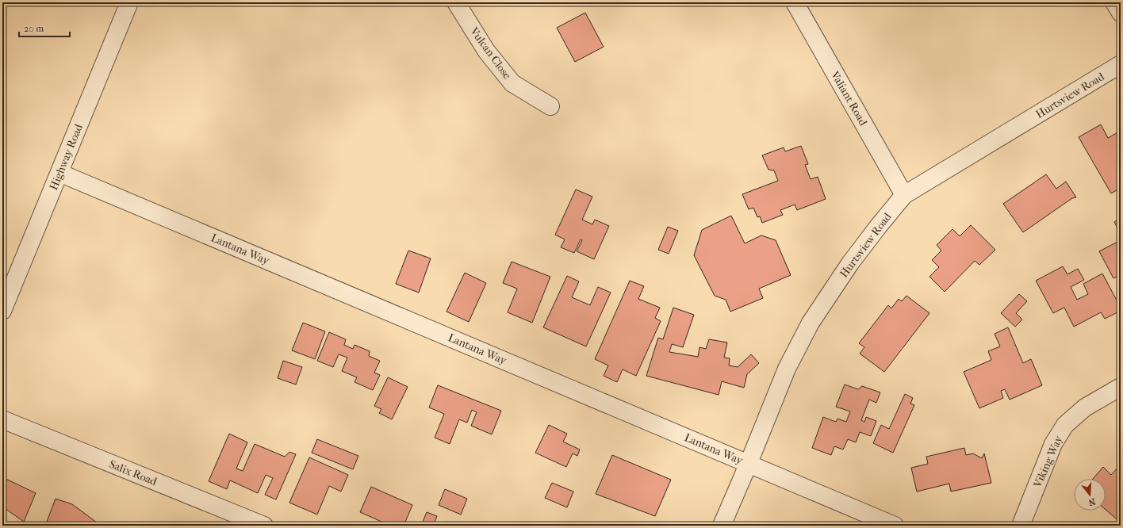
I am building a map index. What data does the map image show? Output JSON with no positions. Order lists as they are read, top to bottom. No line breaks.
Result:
{"streets":{"street":["Vulcan Close","Hurtsview Road","Valiant Road","Highway Road","Lantana Way","Viking Way","Salix Road"]},"crossings":[["Hurtsview Road","Valiant Road"],["Hurtsview Road","Lantana Way"],["Highway Road","Lantana Way"]],"scale_bar":"20 m","north":"bottom"}
